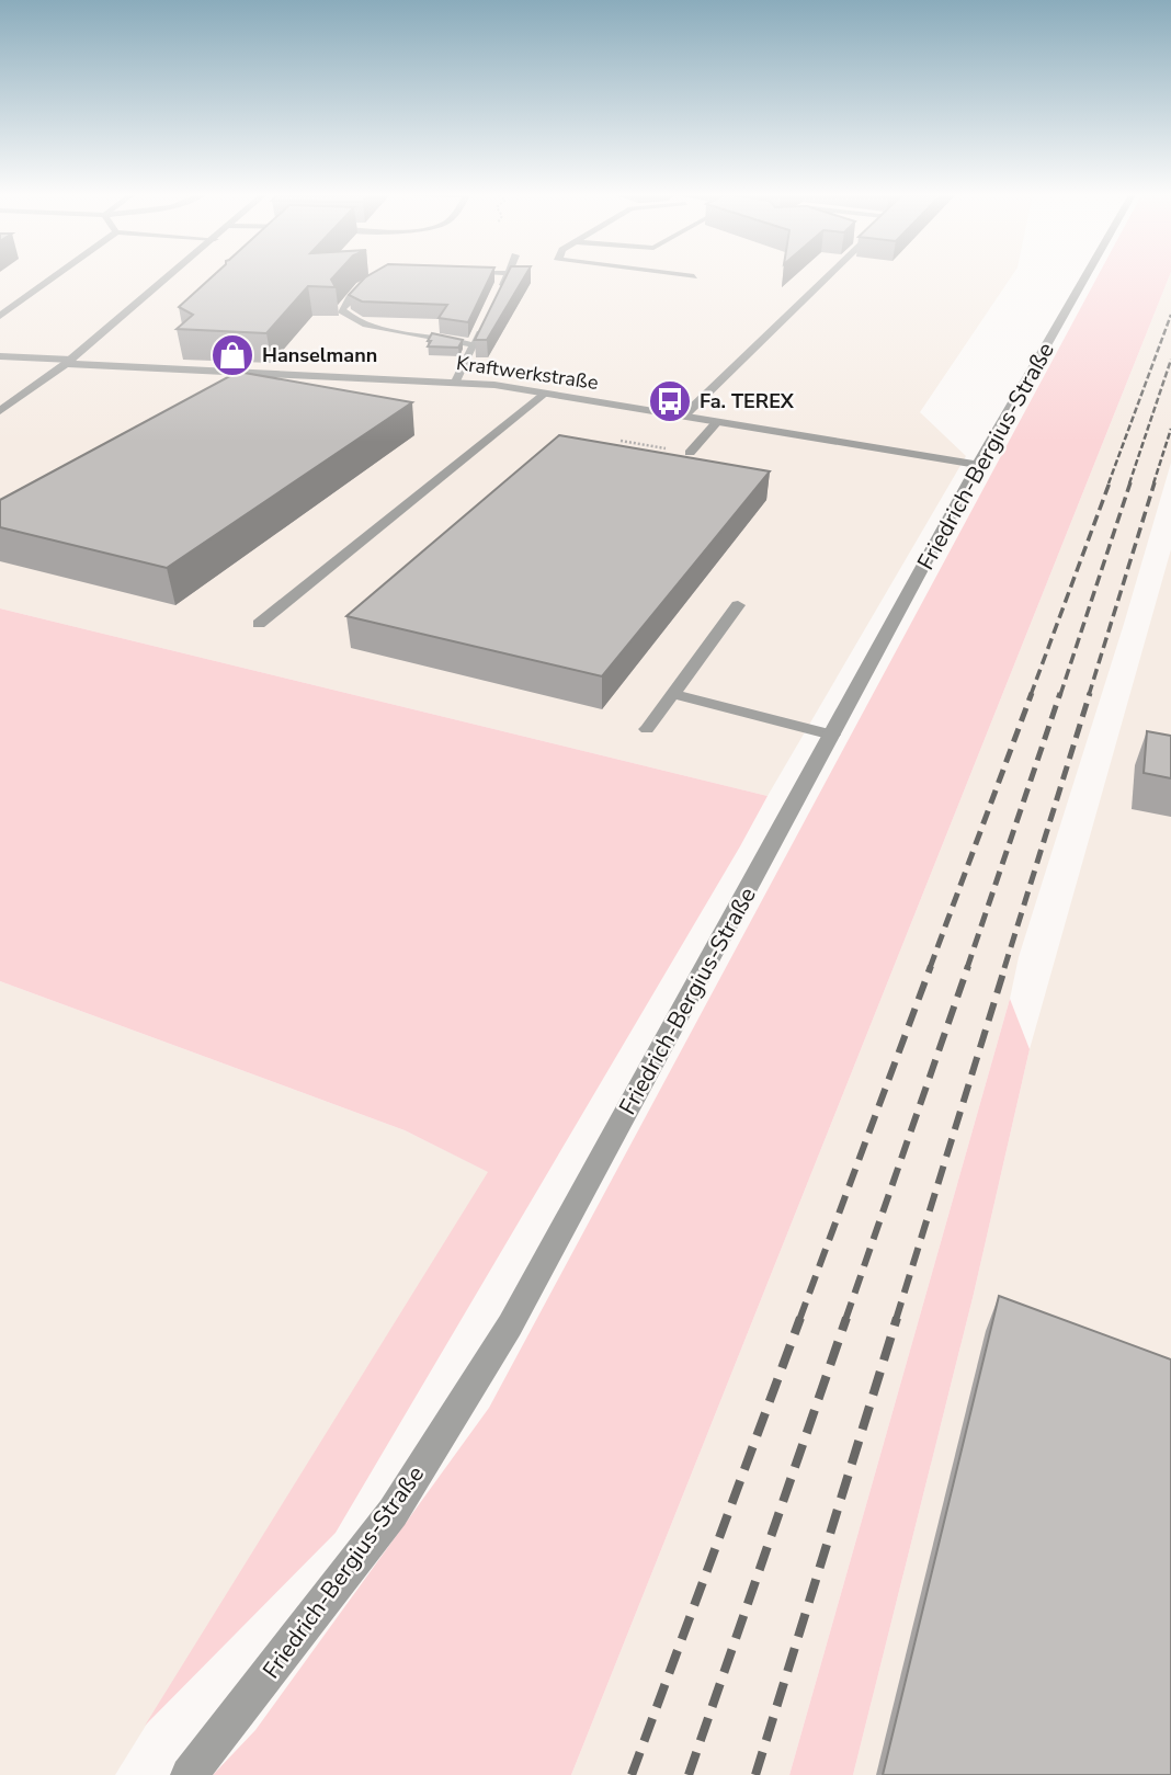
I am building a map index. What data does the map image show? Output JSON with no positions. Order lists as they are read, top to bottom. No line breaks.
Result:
{"streets":{"street":["Kraftwerkstraße","Friedrich-Bergius-Straße"]},"crossings":[["Kraftwerkstraße","Friedrich-Bergius-Straße"]],"places":{"shop":["Hanselmann"],"bus stop":["Fa. TEREX"]}}
